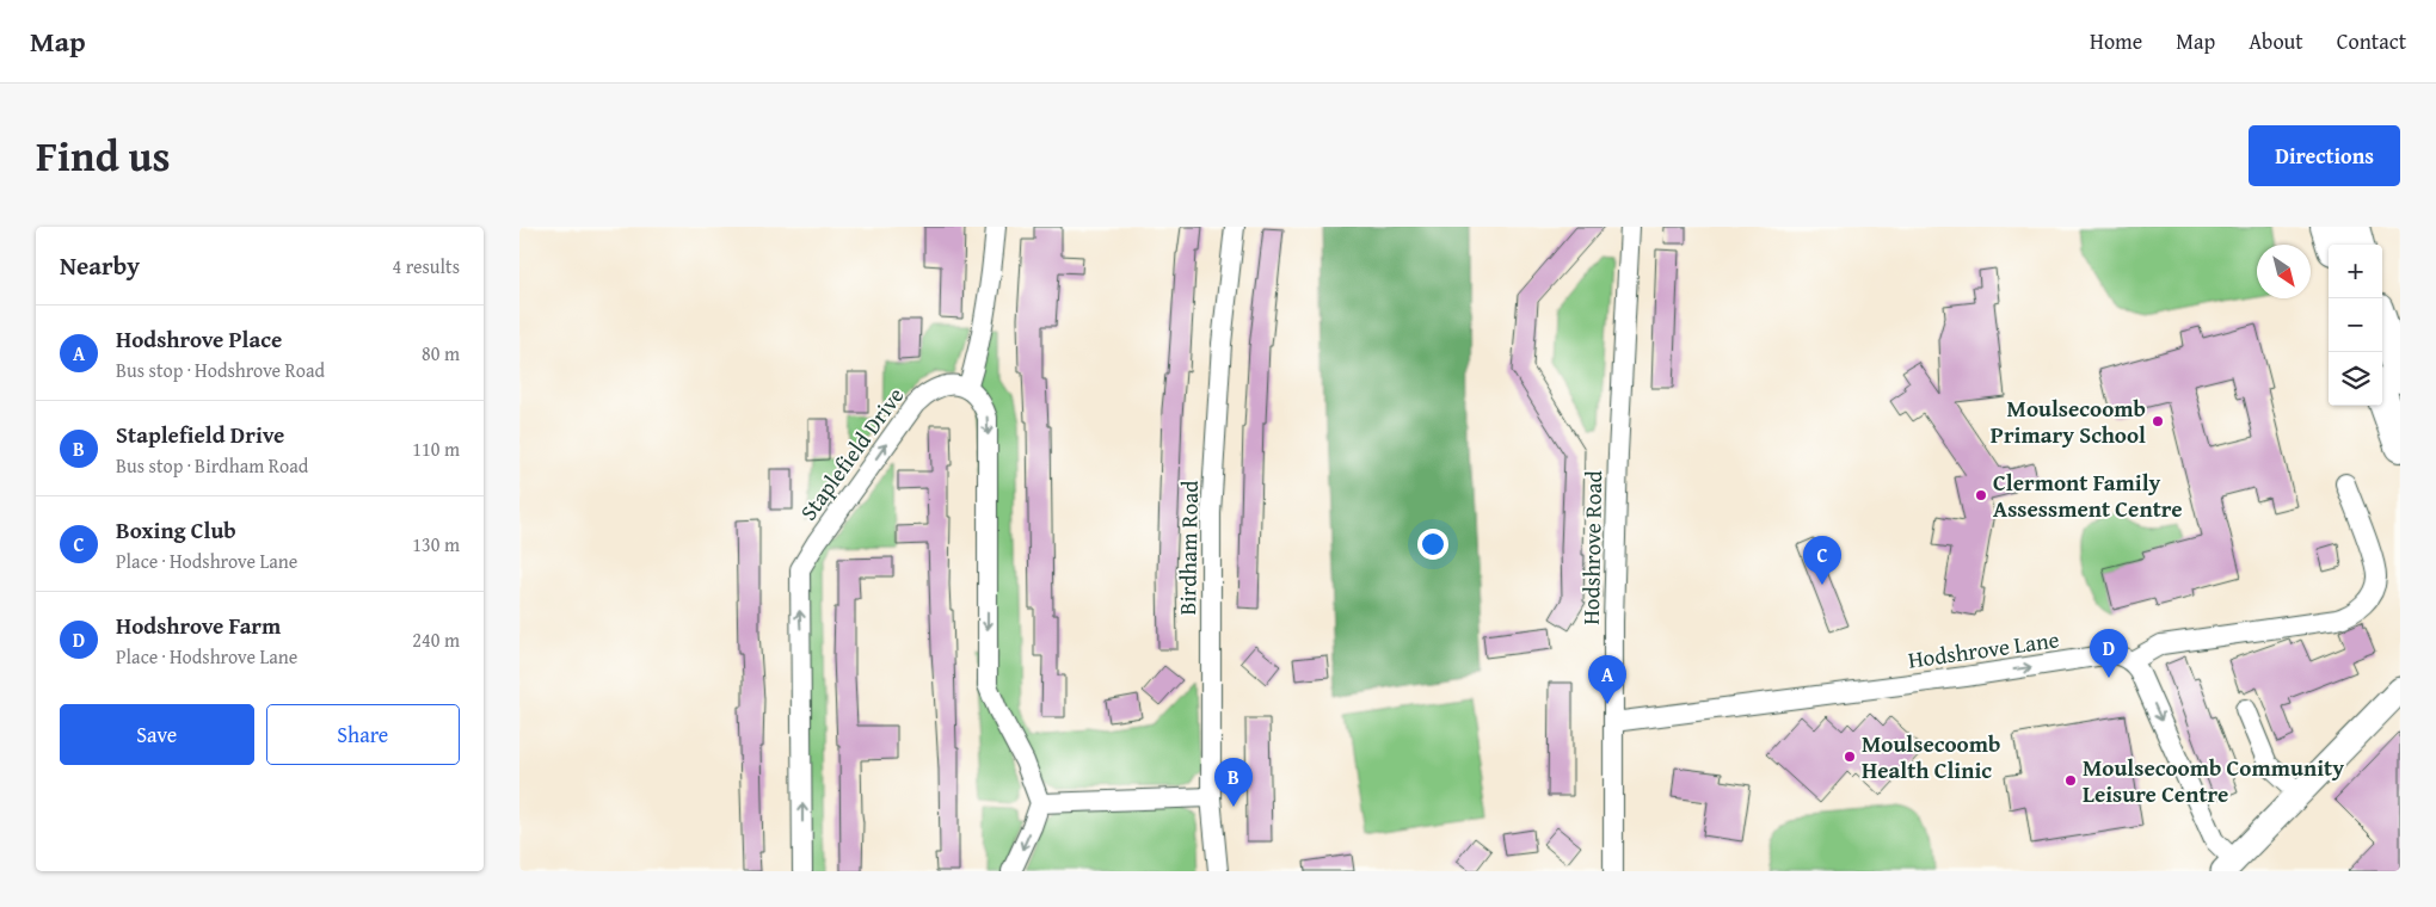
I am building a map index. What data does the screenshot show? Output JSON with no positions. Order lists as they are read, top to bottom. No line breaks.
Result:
{"streets":{"street":["Staplefield Drive","Birdham Road","Hodshrove Road","Hodshrove Lane"]},"crossings":[["Hodshrove Road","Hodshrove Lane"]],"one_way":["Staplefield Drive","Hodshrove Lane"],"places":["Moulsecoomb Primary School","Clermont Family Assessment Centre","Moulsecoomb Health Clinic","Moulsecoomb Community Leisure Centre"],"north":"bottom right","page":{"header":"Map","nav":["Home","Map","About","Contact"],"title":"Find us","buttons":["Directions",["Save","Share"]],"heading":["Nearby","4 results"],"map_buttons":["+","−"],"list":[{"mark":"A","name":"Hodshrove Place","note":"Bus stop · Hodshrove Road","value":"80 m"},{"mark":"B","name":"Staplefield Drive","note":"Bus stop · Birdham Road","value":"110 m"},{"mark":"C","name":"Boxing Club","note":"Place · Hodshrove Lane","value":"130 m"},{"mark":"D","name":"Hodshrove Farm","note":"Place · Hodshrove Lane","value":"240 m"}],"pins":["C","D","A","B"]}}
